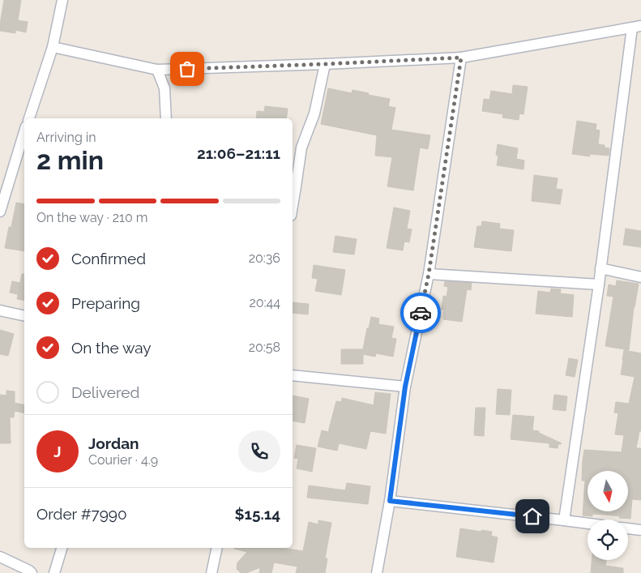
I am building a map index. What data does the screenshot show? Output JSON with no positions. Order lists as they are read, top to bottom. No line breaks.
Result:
{"north":"bottom","page":{"heading":["2 min","Arriving in","21:06–21:11"],"panel":["Jordan","Courier · 4.9","Order #7990","$15.14"],"bar":"On the way · 210 m","list":[["Confirmed","20:36"],["Preparing","20:44"],["On the way","20:58"],"Delivered"],"round":"J"}}
